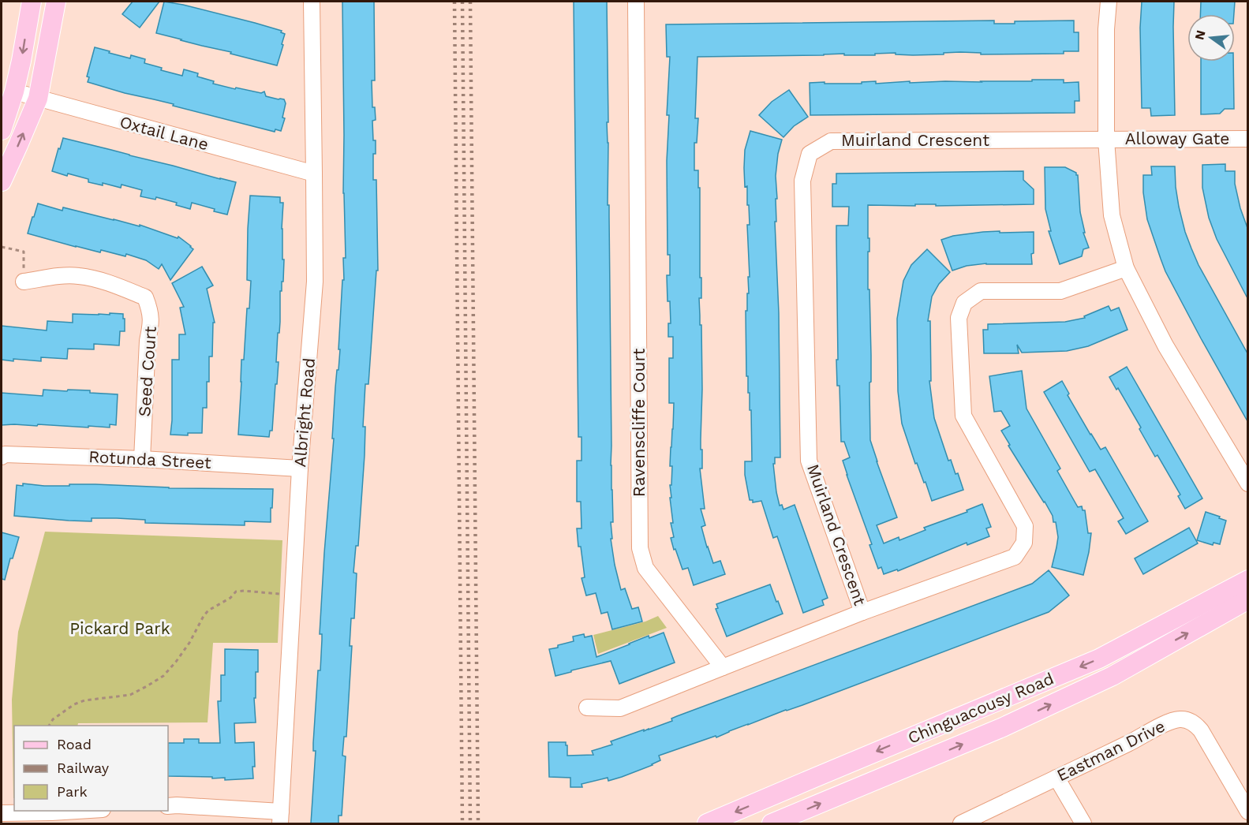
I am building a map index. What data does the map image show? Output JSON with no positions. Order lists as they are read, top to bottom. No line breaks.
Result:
{"streets":{"main road":["Chinguacousy Road"],"street":["Oxtail Lane","Alloway Gate","Muirland Crescent","Seed Court","Albright Road","Ravenscliffe Court","Rotunda Street","Eastman Drive"]},"crossings":[["Oxtail Lane","Albright Road"],["Alloway Gate","Muirland Crescent"],["Seed Court","Rotunda Street"],["Albright Road","Rotunda Street"]],"parks":["Pickard Park"],"legend":["Road","Railway","Park"],"north":"left"}
